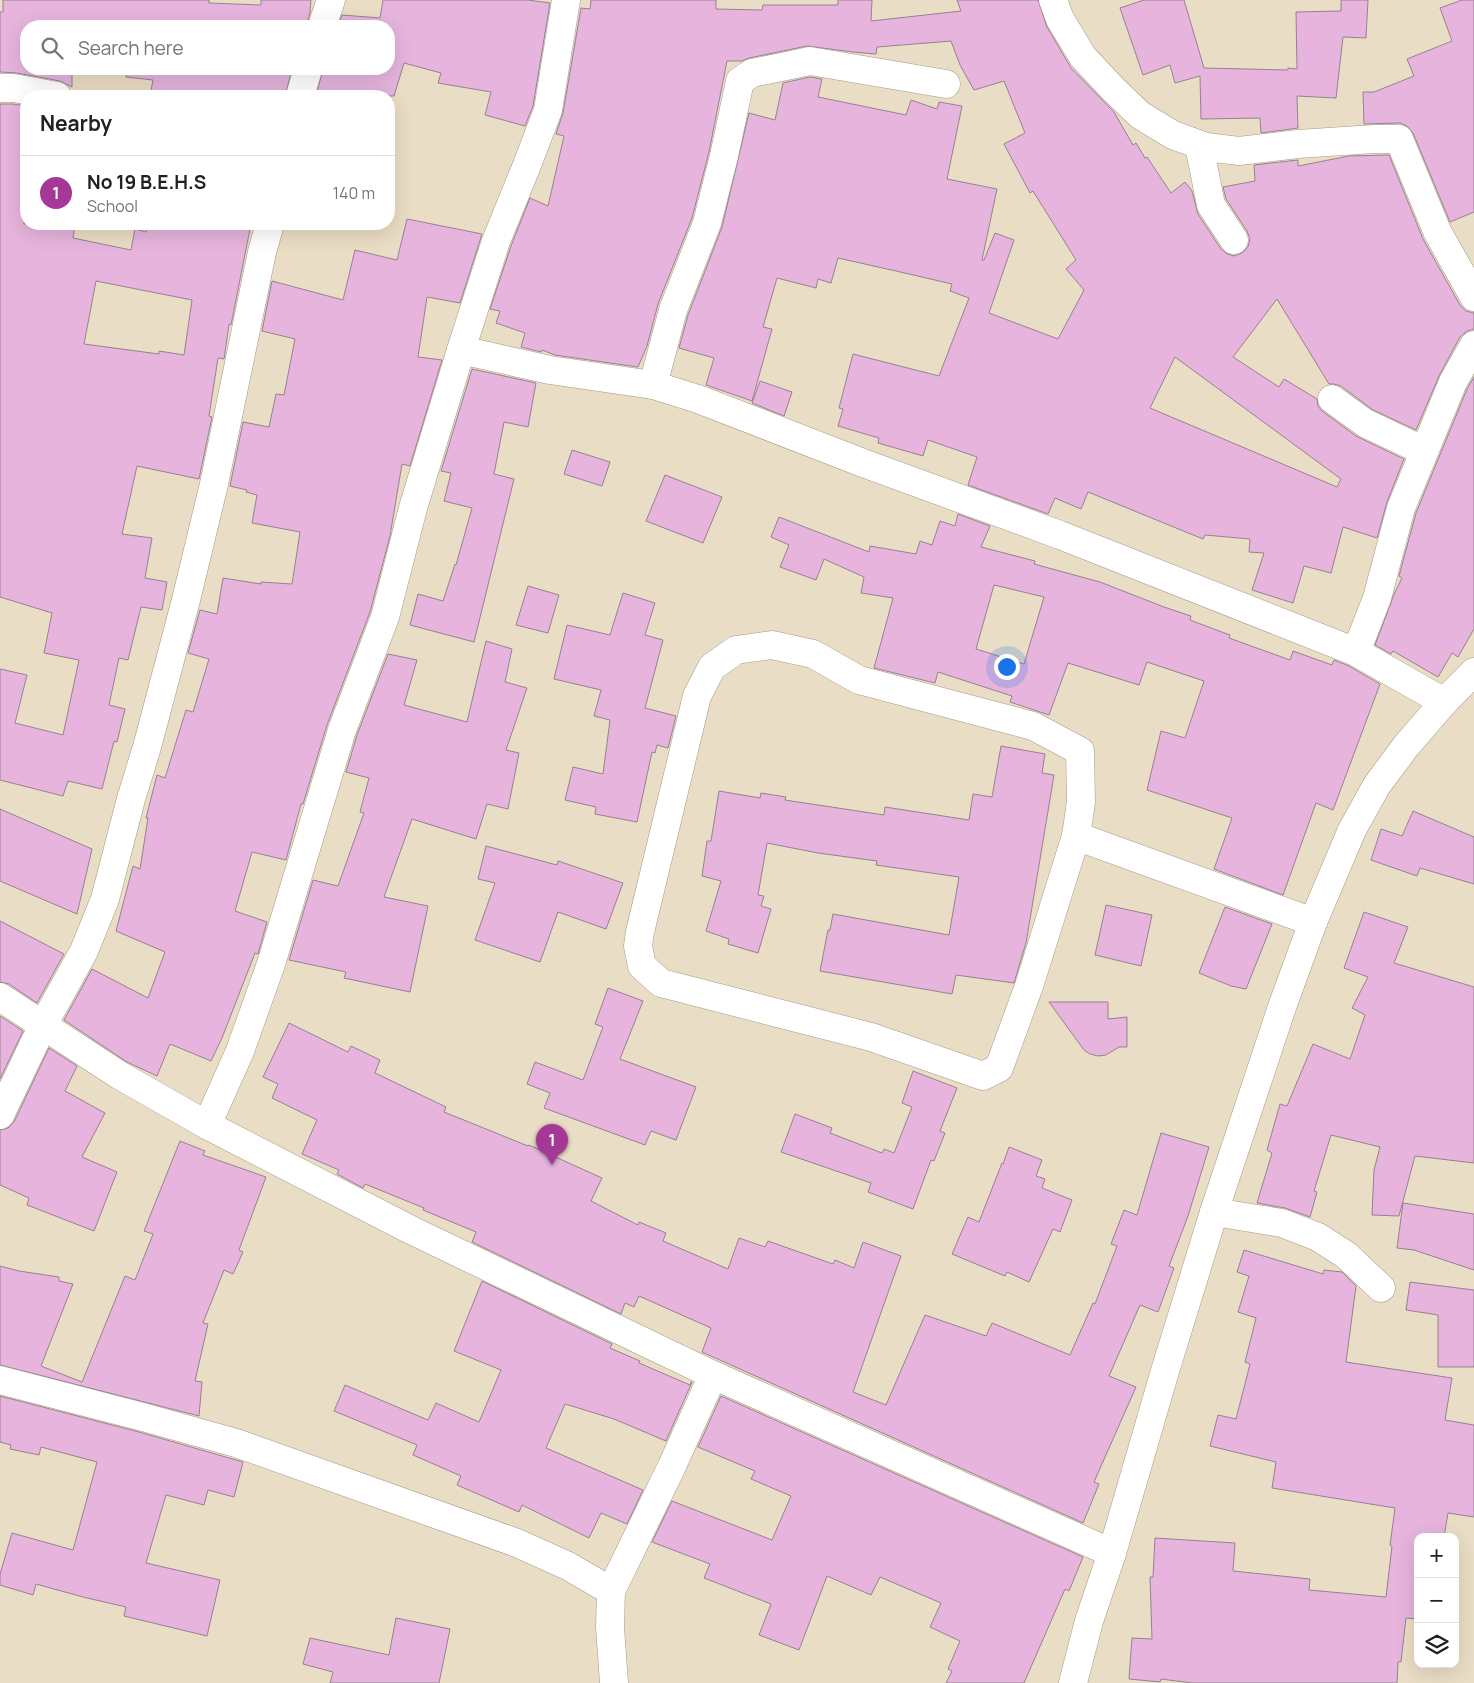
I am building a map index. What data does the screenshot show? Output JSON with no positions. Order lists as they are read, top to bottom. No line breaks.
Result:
{"page":{"search":"Search here","heading":"Nearby","list":[{"mark":"1","name":"No 19 B.E.H.S","note":"School","value":"140 m"}],"pins":"1","map_buttons":["+","−"]}}
